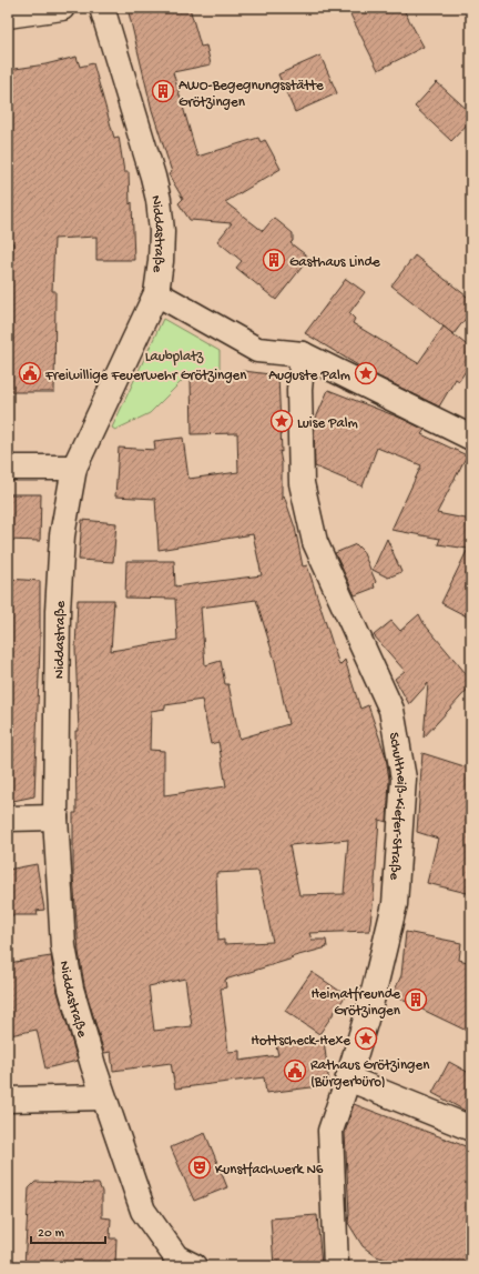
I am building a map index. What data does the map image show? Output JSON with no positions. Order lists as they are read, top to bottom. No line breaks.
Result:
{"streets":{"street":["Niddastraße","Schultheiß-Kiefer-Straße"]},"parks":["Laubplatz"],"places":{"building":["AWO-Begegnungsstätte Grötzingen","Gasthaus Linde","Heimatfreunde Grötzingen"],"public building":["Freiwillige Feuerwehr Grötzingen","Rathaus Grötzingen (Bürgerbüro)"],"place":["Auguste Palm","Luise Palm","Hottscheck-Hexe"],"theatre":["Kunstfachwerk N6"]},"scale_bar":"20 m"}
